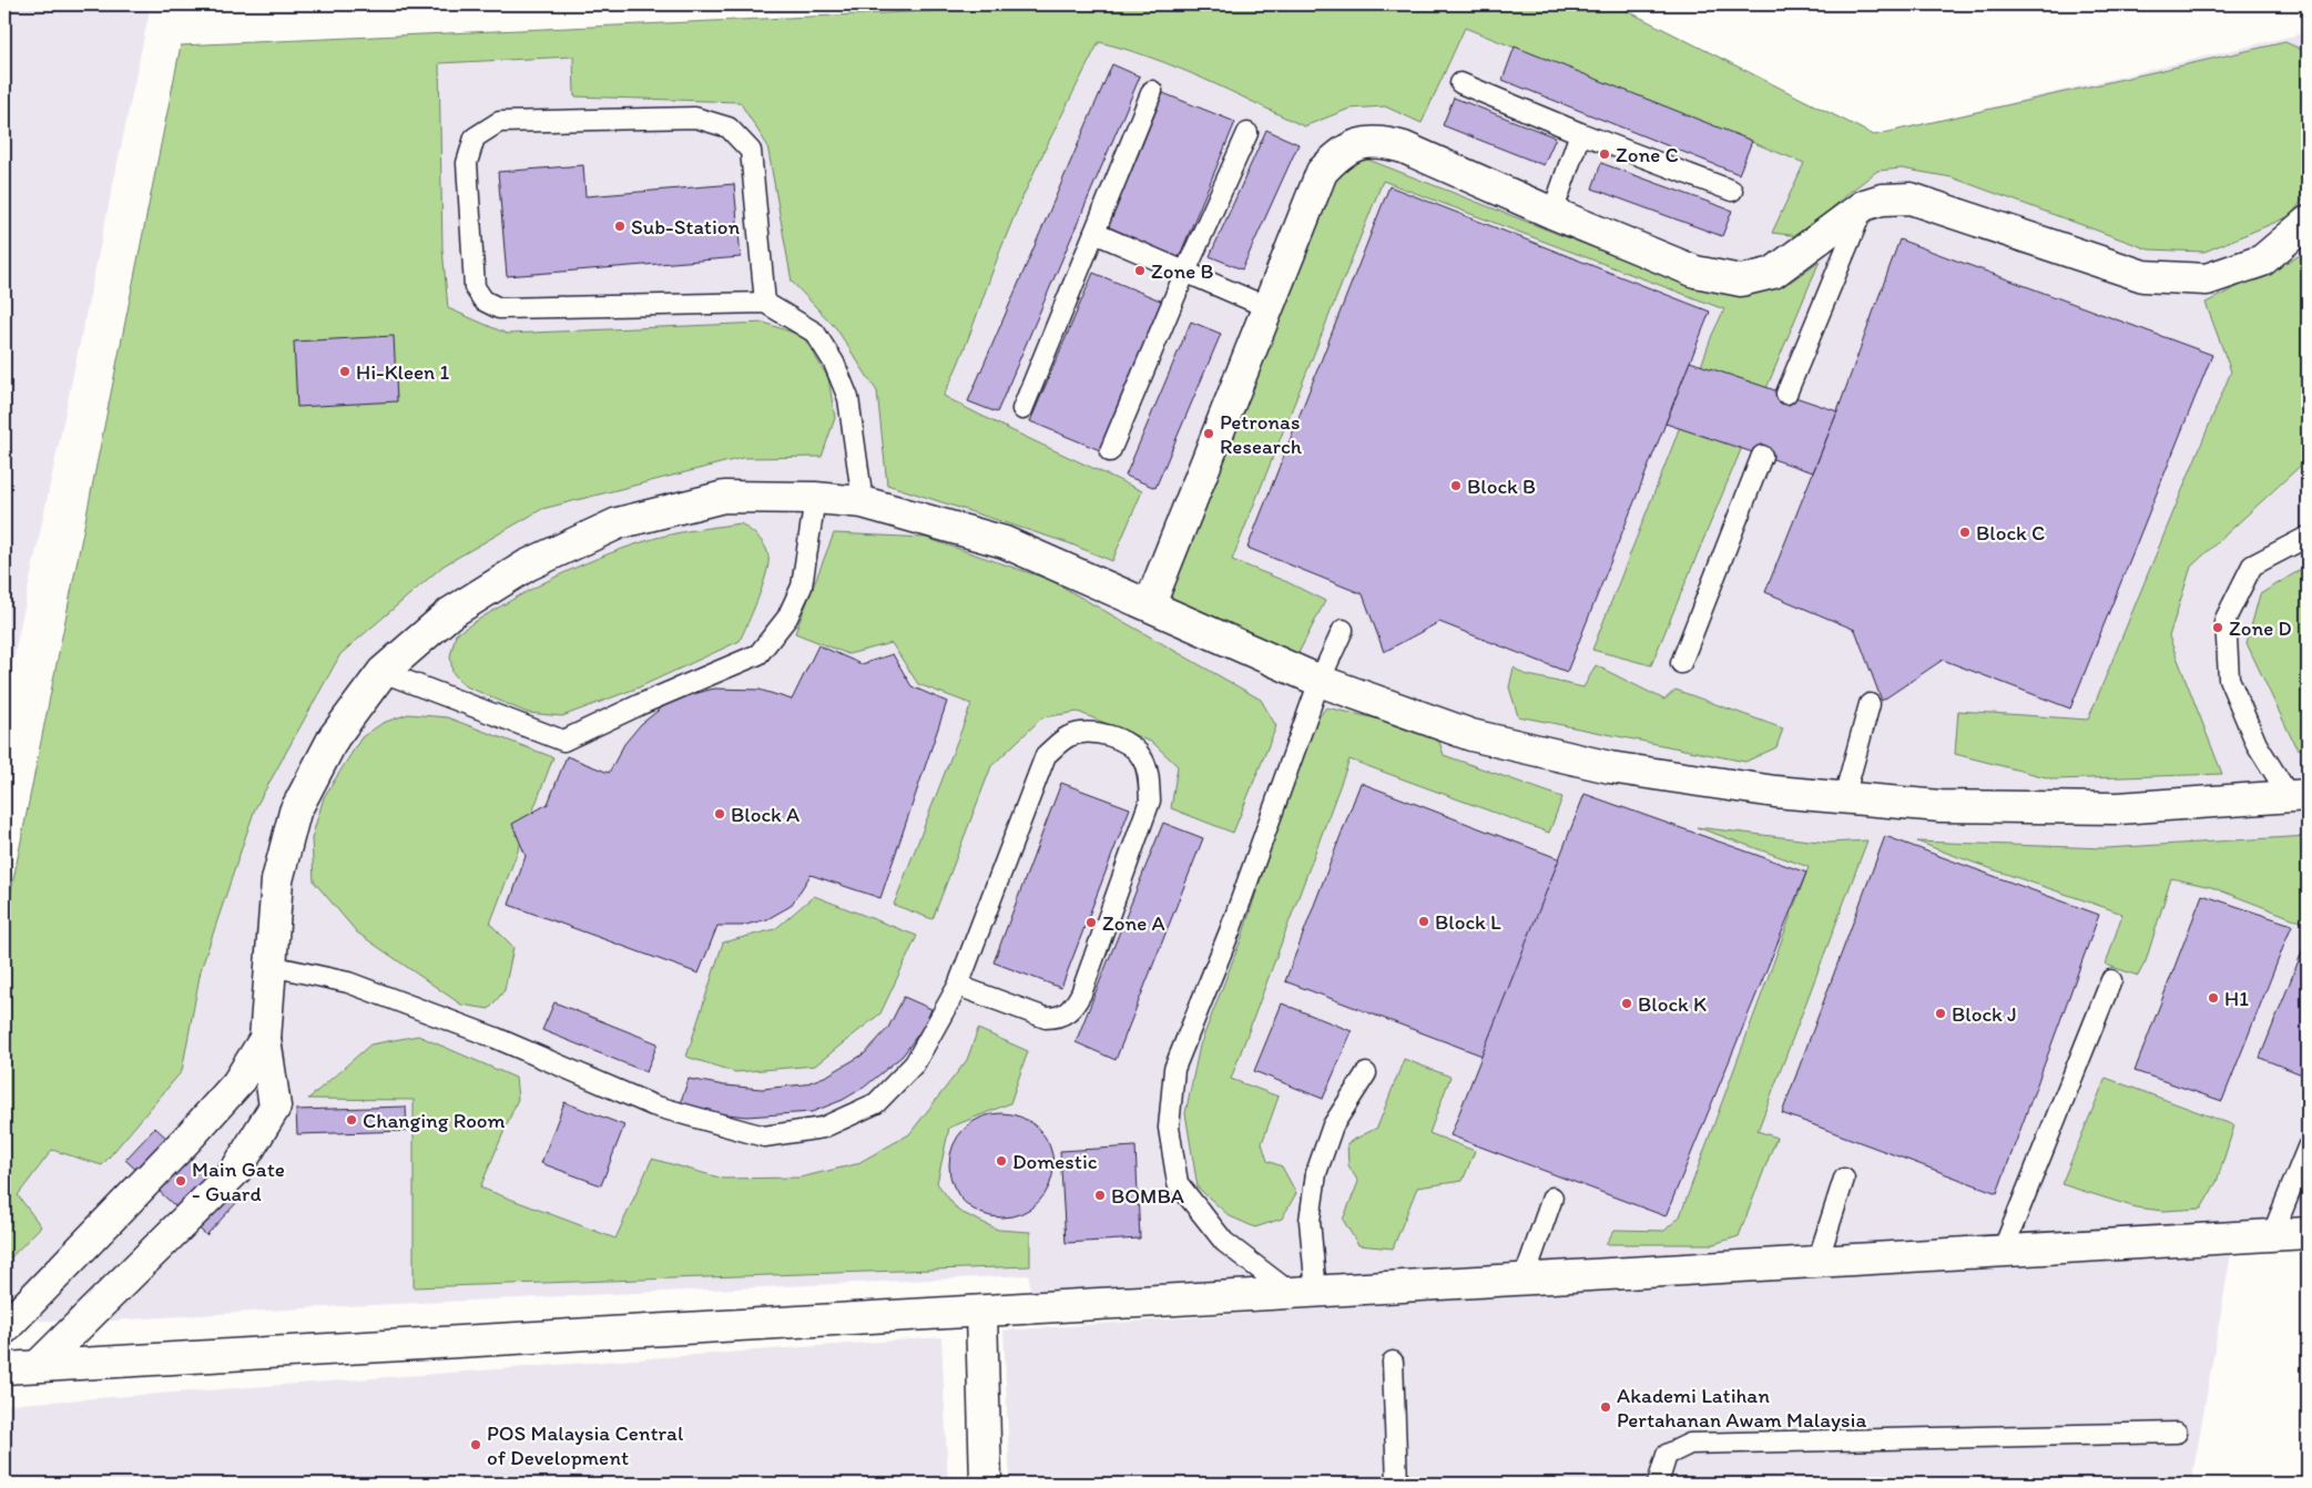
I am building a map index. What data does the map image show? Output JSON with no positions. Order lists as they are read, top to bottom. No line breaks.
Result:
{"places":["Zone C","Sub-Station","Zone B","Hi-Kleen 1","Petronas Research","Block B","Block C","Zone D","Block A","Block L","Zone A","H1","Block K","Block J","Changing Room","Domestic","Main Gate - Guard","BOMBA","Akademi Latihan Pertahanan Awam Malaysia","POS Malaysia Central of Development"]}
